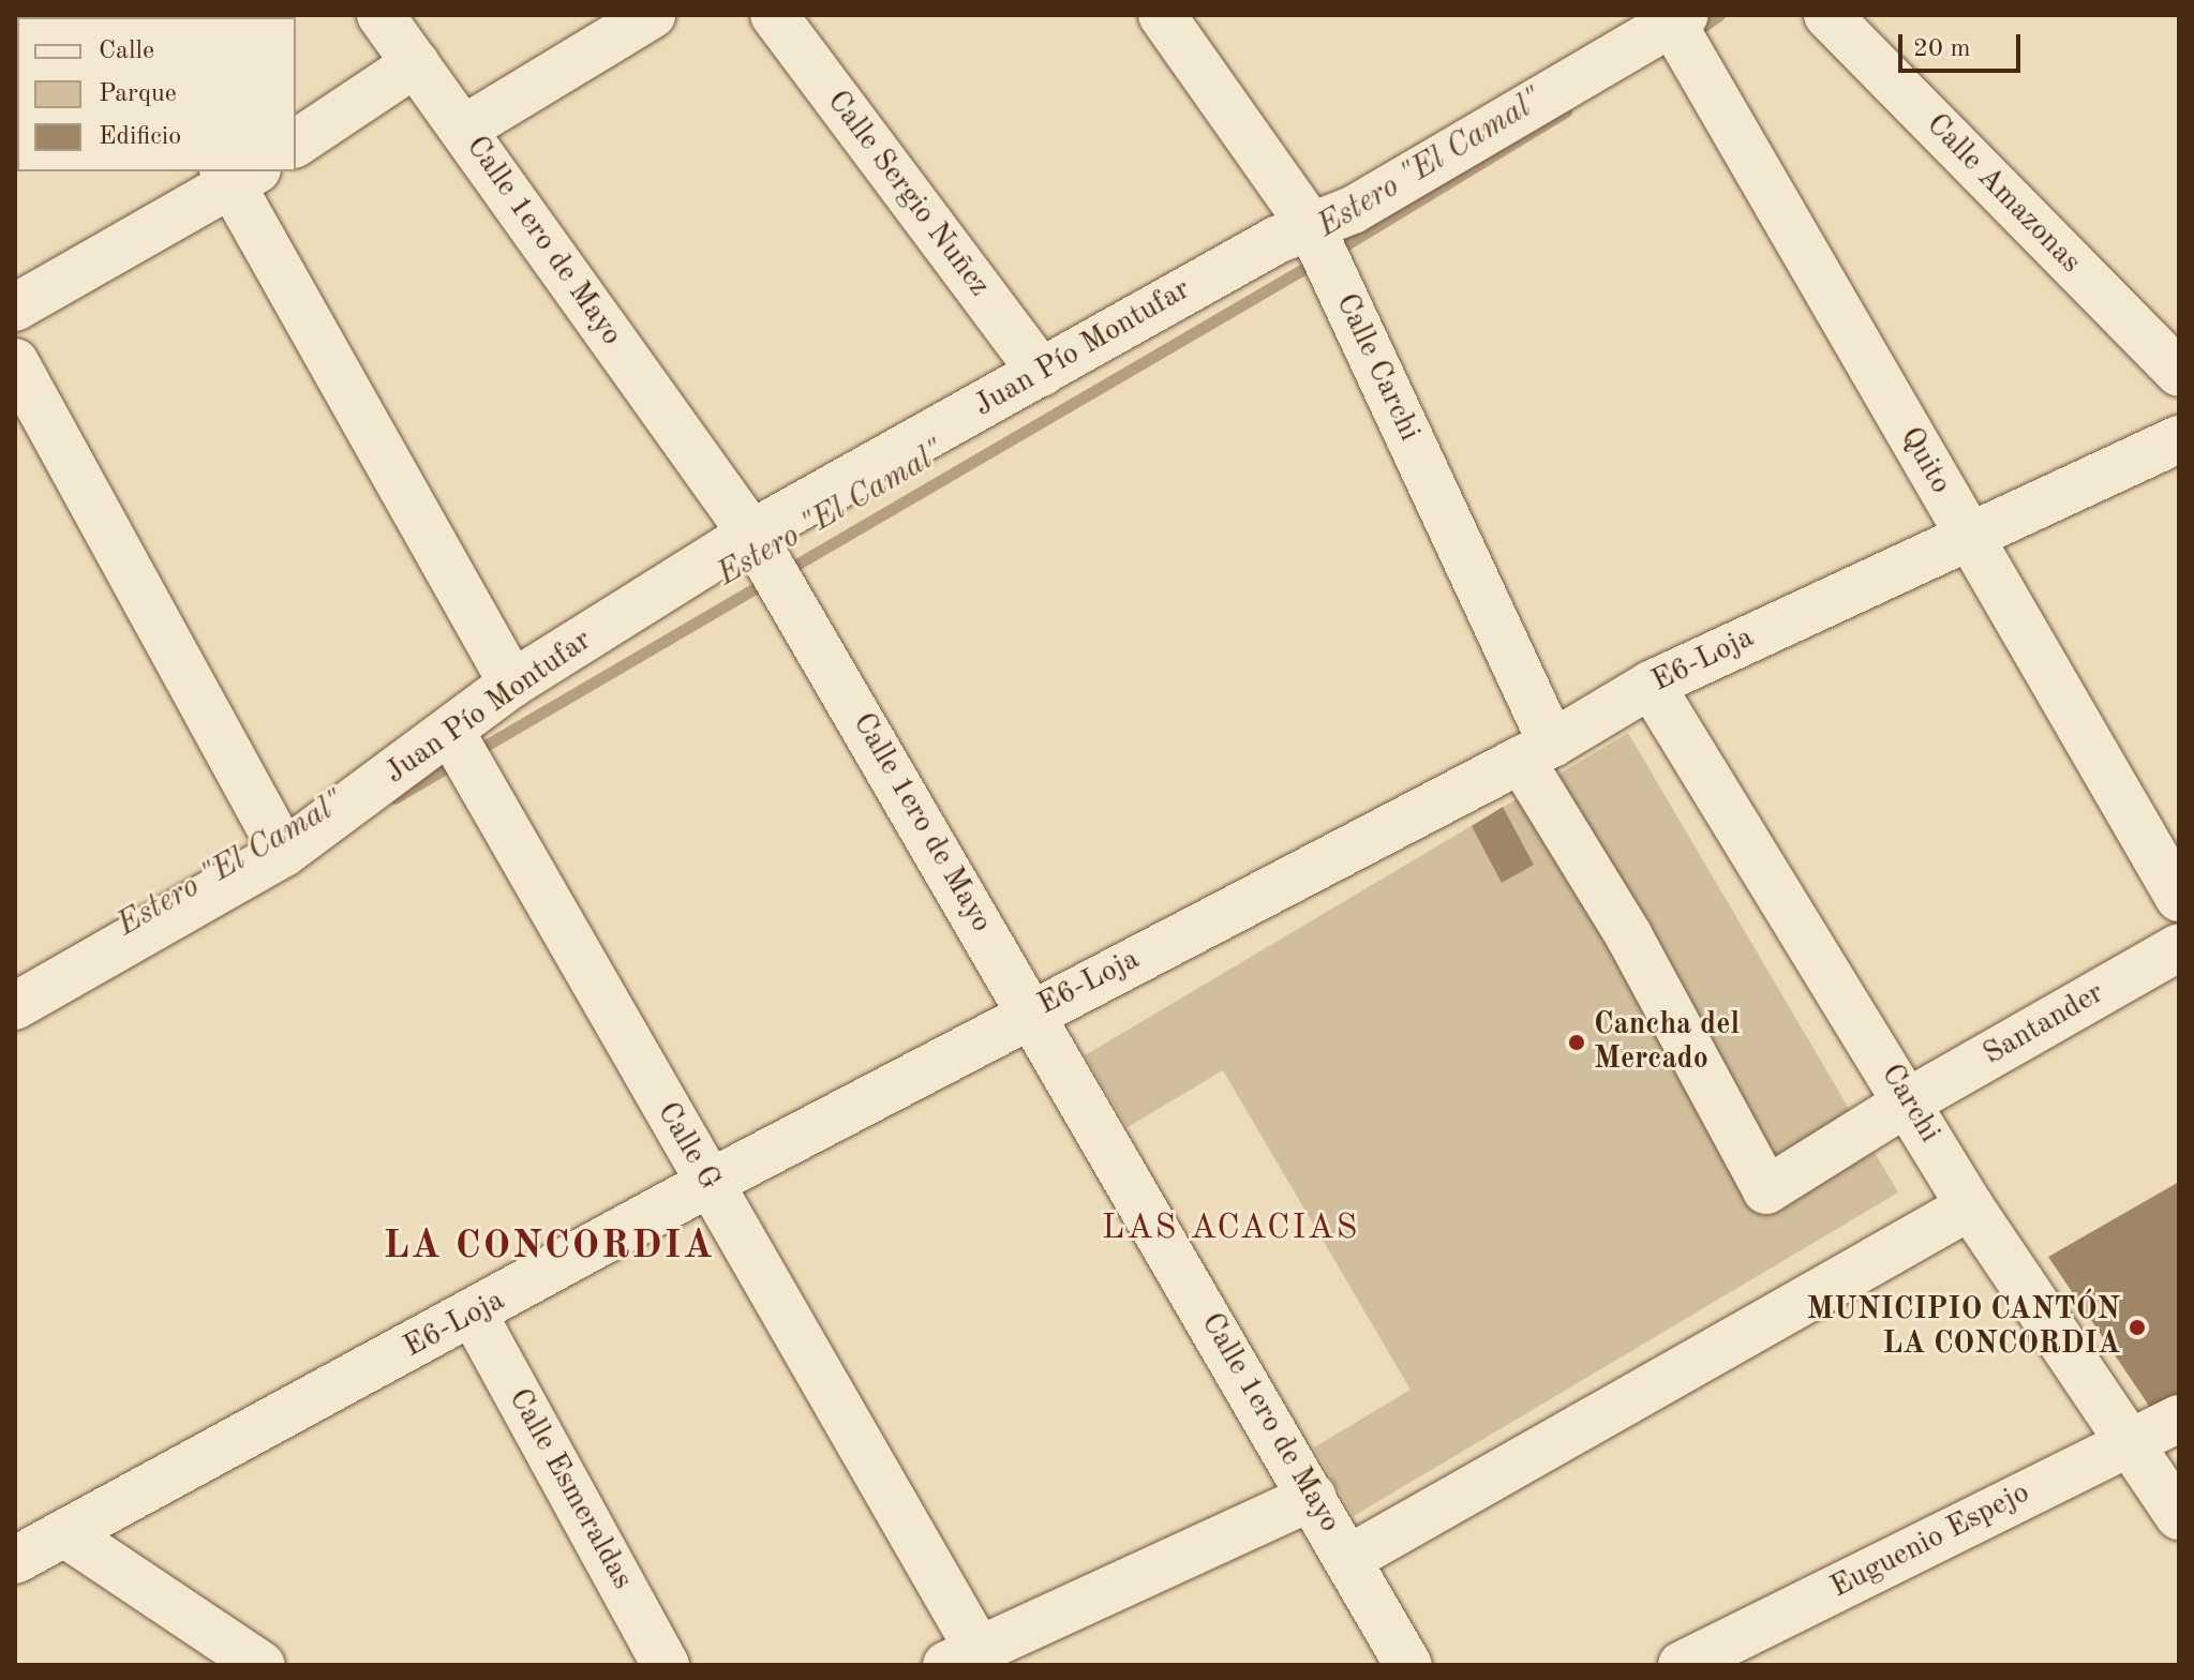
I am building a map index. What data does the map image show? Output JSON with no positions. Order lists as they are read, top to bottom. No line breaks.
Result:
{"streets":{"street":["Calle Sergio Nuñez","Calle Amazonas","Calle 1ero de Mayo","Juan Pío Montufar","Calle Carchi","Quito","E6-Loja","Santander","Carchi","Calle G","Calle Esmeraldas","Euguenio Espejo"]},"crossings":[["Calle Sergio Nuñez","Juan Pío Montufar"],["Calle 1ero de Mayo","Juan Pío Montufar"],["Calle 1ero de Mayo","E6-Loja"],["Juan Pío Montufar","Calle Carchi"],["Juan Pío Montufar","Quito"],["Juan Pío Montufar","Calle G"],["Calle Carchi","E6-Loja"],["Calle Carchi","Santander"],["Calle Carchi","Carchi"],["Quito","E6-Loja"],["E6-Loja","Carchi"],["E6-Loja","Calle G"],["E6-Loja","Calle Esmeraldas"],["Santander","Carchi"],["Carchi","Euguenio Espejo"]],"districts":["LAS ACACIAS","LA CONCORDIA"],"water":["Estero \"El Camal\""],"places":["Cancha del Mercado","MUNICIPIO CANTÓN LA CONCORDIA"],"legend":["Calle","Parque","Edificio"],"scale_bar":"20 m"}
